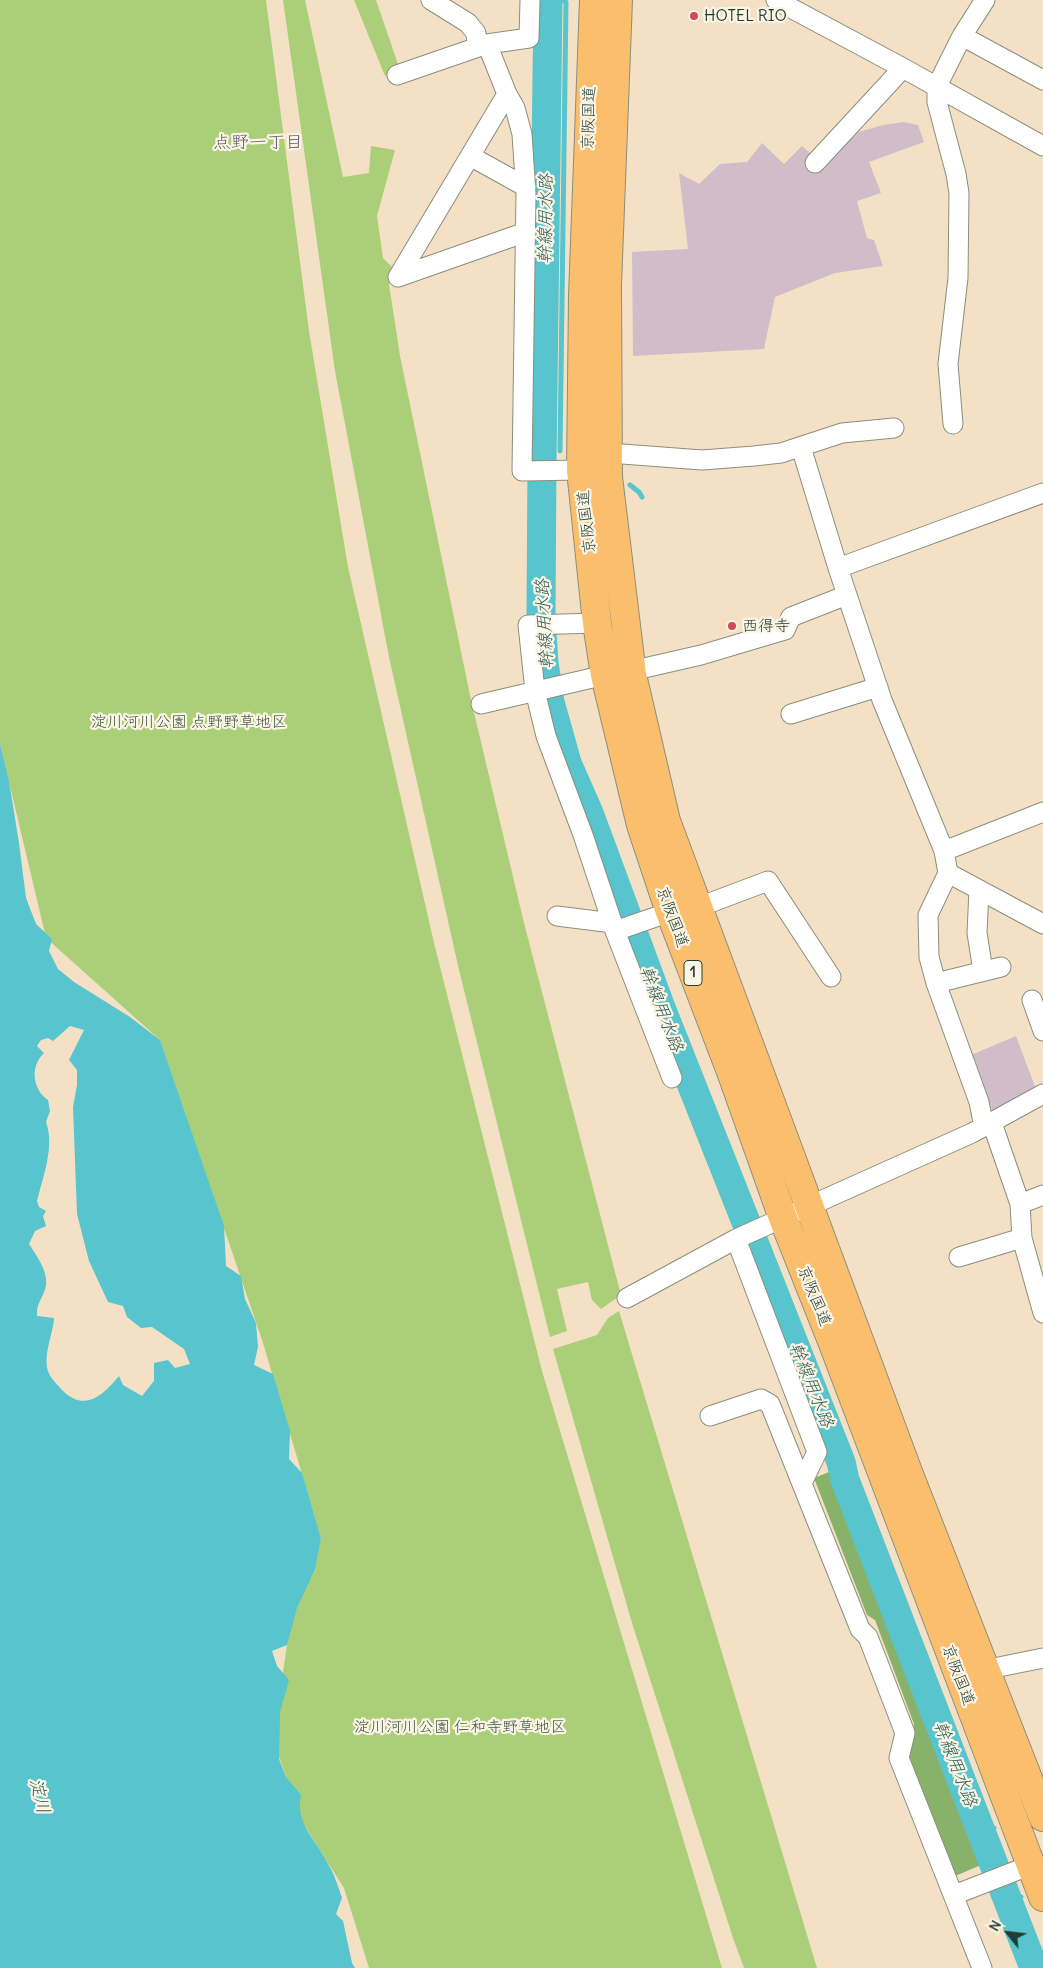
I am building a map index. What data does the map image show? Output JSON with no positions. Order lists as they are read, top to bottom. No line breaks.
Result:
{"streets":{"highway":["京阪国道","1"]},"districts":["点野一丁目"],"water":["幹線用水路","淀川"],"parks":["淀川河川公園 点野野草地区","淀川河川公園 仁和寺野草地区"],"places":["HOTEL RIO","西得寺"],"north":"top left"}
